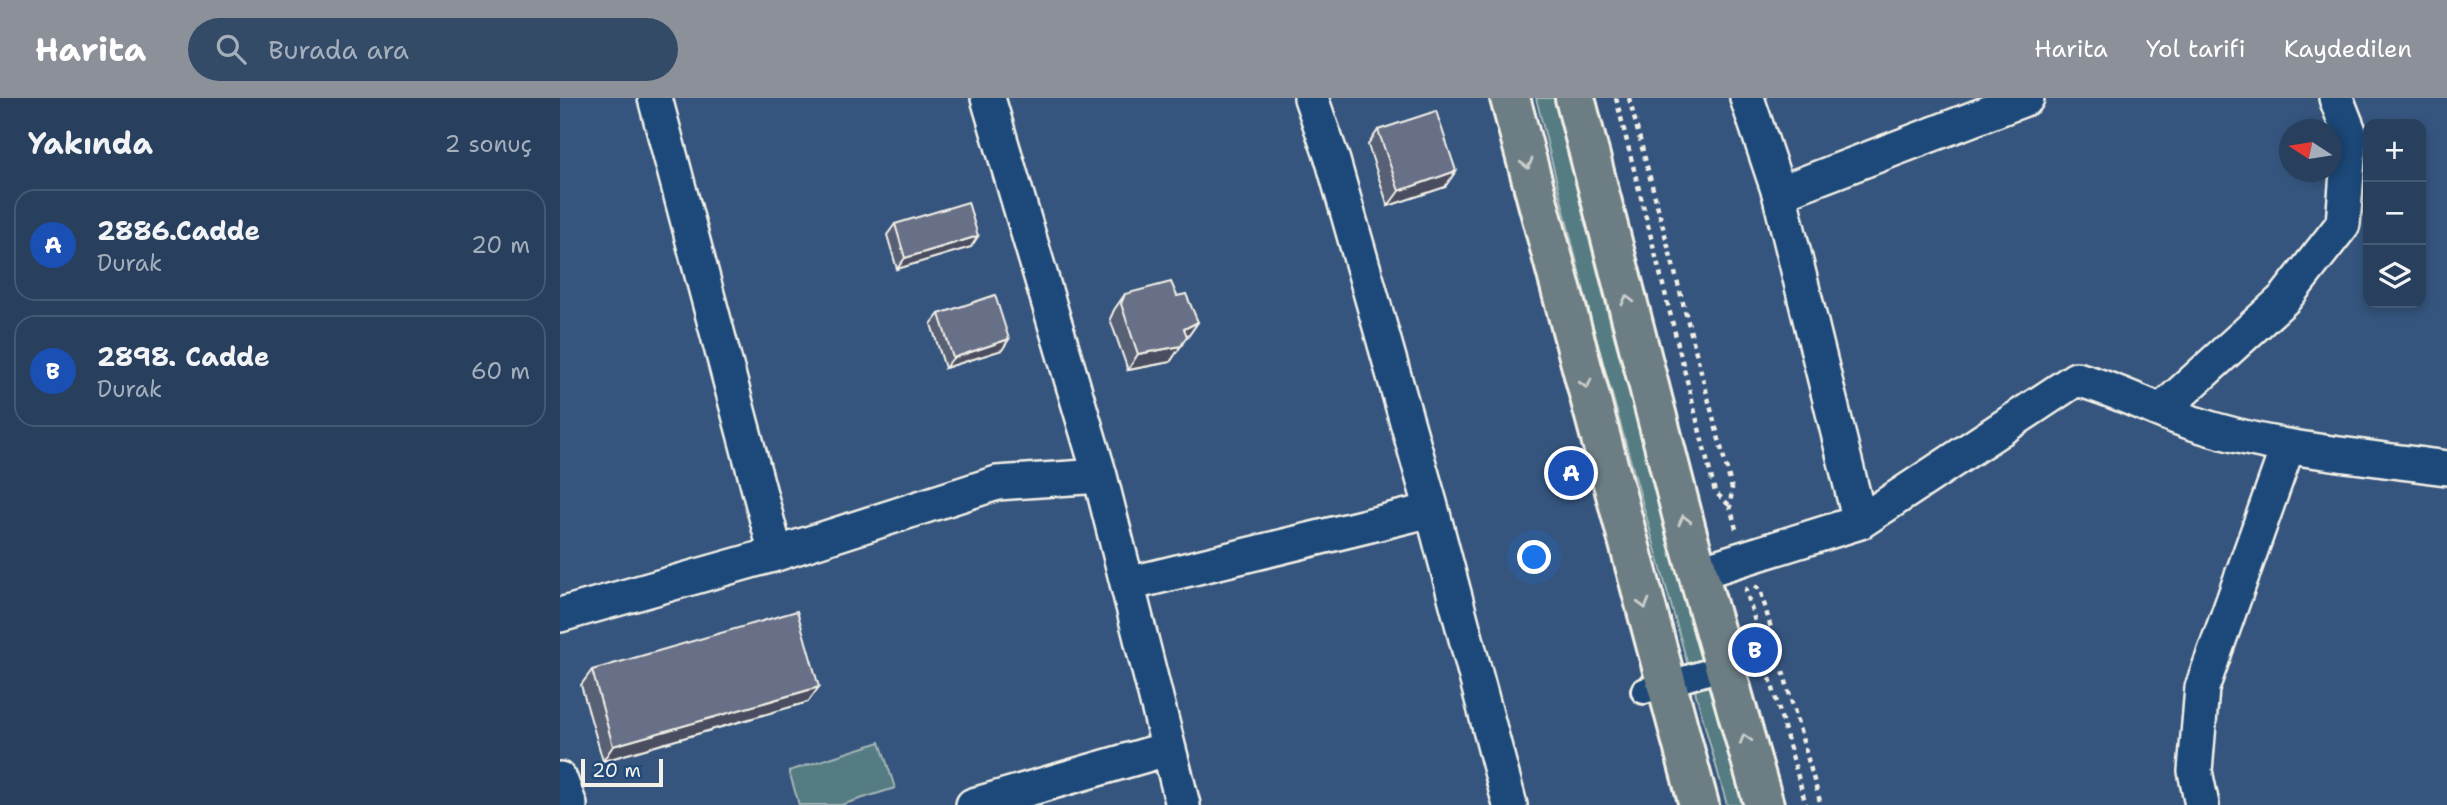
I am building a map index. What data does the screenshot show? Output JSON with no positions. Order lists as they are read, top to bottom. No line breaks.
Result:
{"scale_bar":"20 m","north":"left","page":{"header":"Harita","search":"Burada ara","nav":["Harita","Yol tarifi","Kaydedilen"],"heading":["Yakında","2 sonuç"],"map_buttons":["+","−"],"list":[{"mark":"A","name":"2886.Cadde","note":"Durak","value":"20 m"},{"mark":"B","name":"2898. Cadde","note":"Durak","value":"60 m"}],"pins":["A","B"],"scale":"20 m"}}
